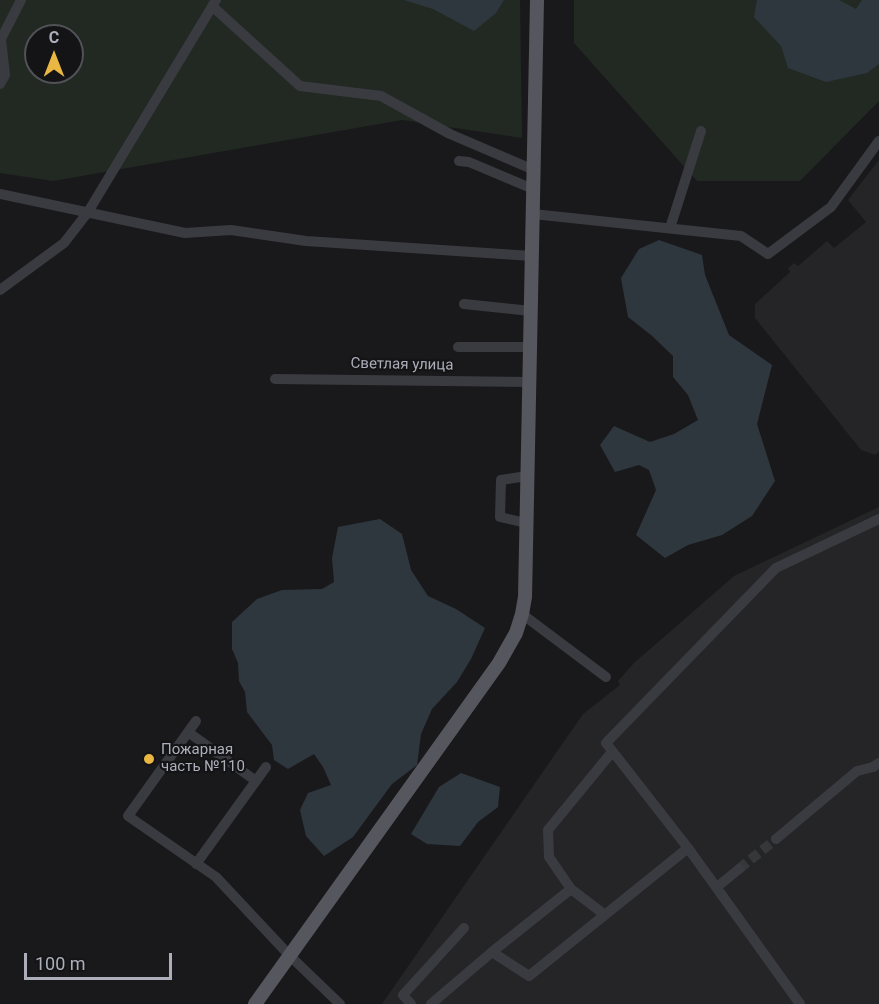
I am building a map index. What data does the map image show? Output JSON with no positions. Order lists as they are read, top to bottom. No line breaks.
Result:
{"streets":{"lane":["Светлая улица"]},"places":["Пожарная часть №110"],"scale_bar":"100 m","north":"top"}
